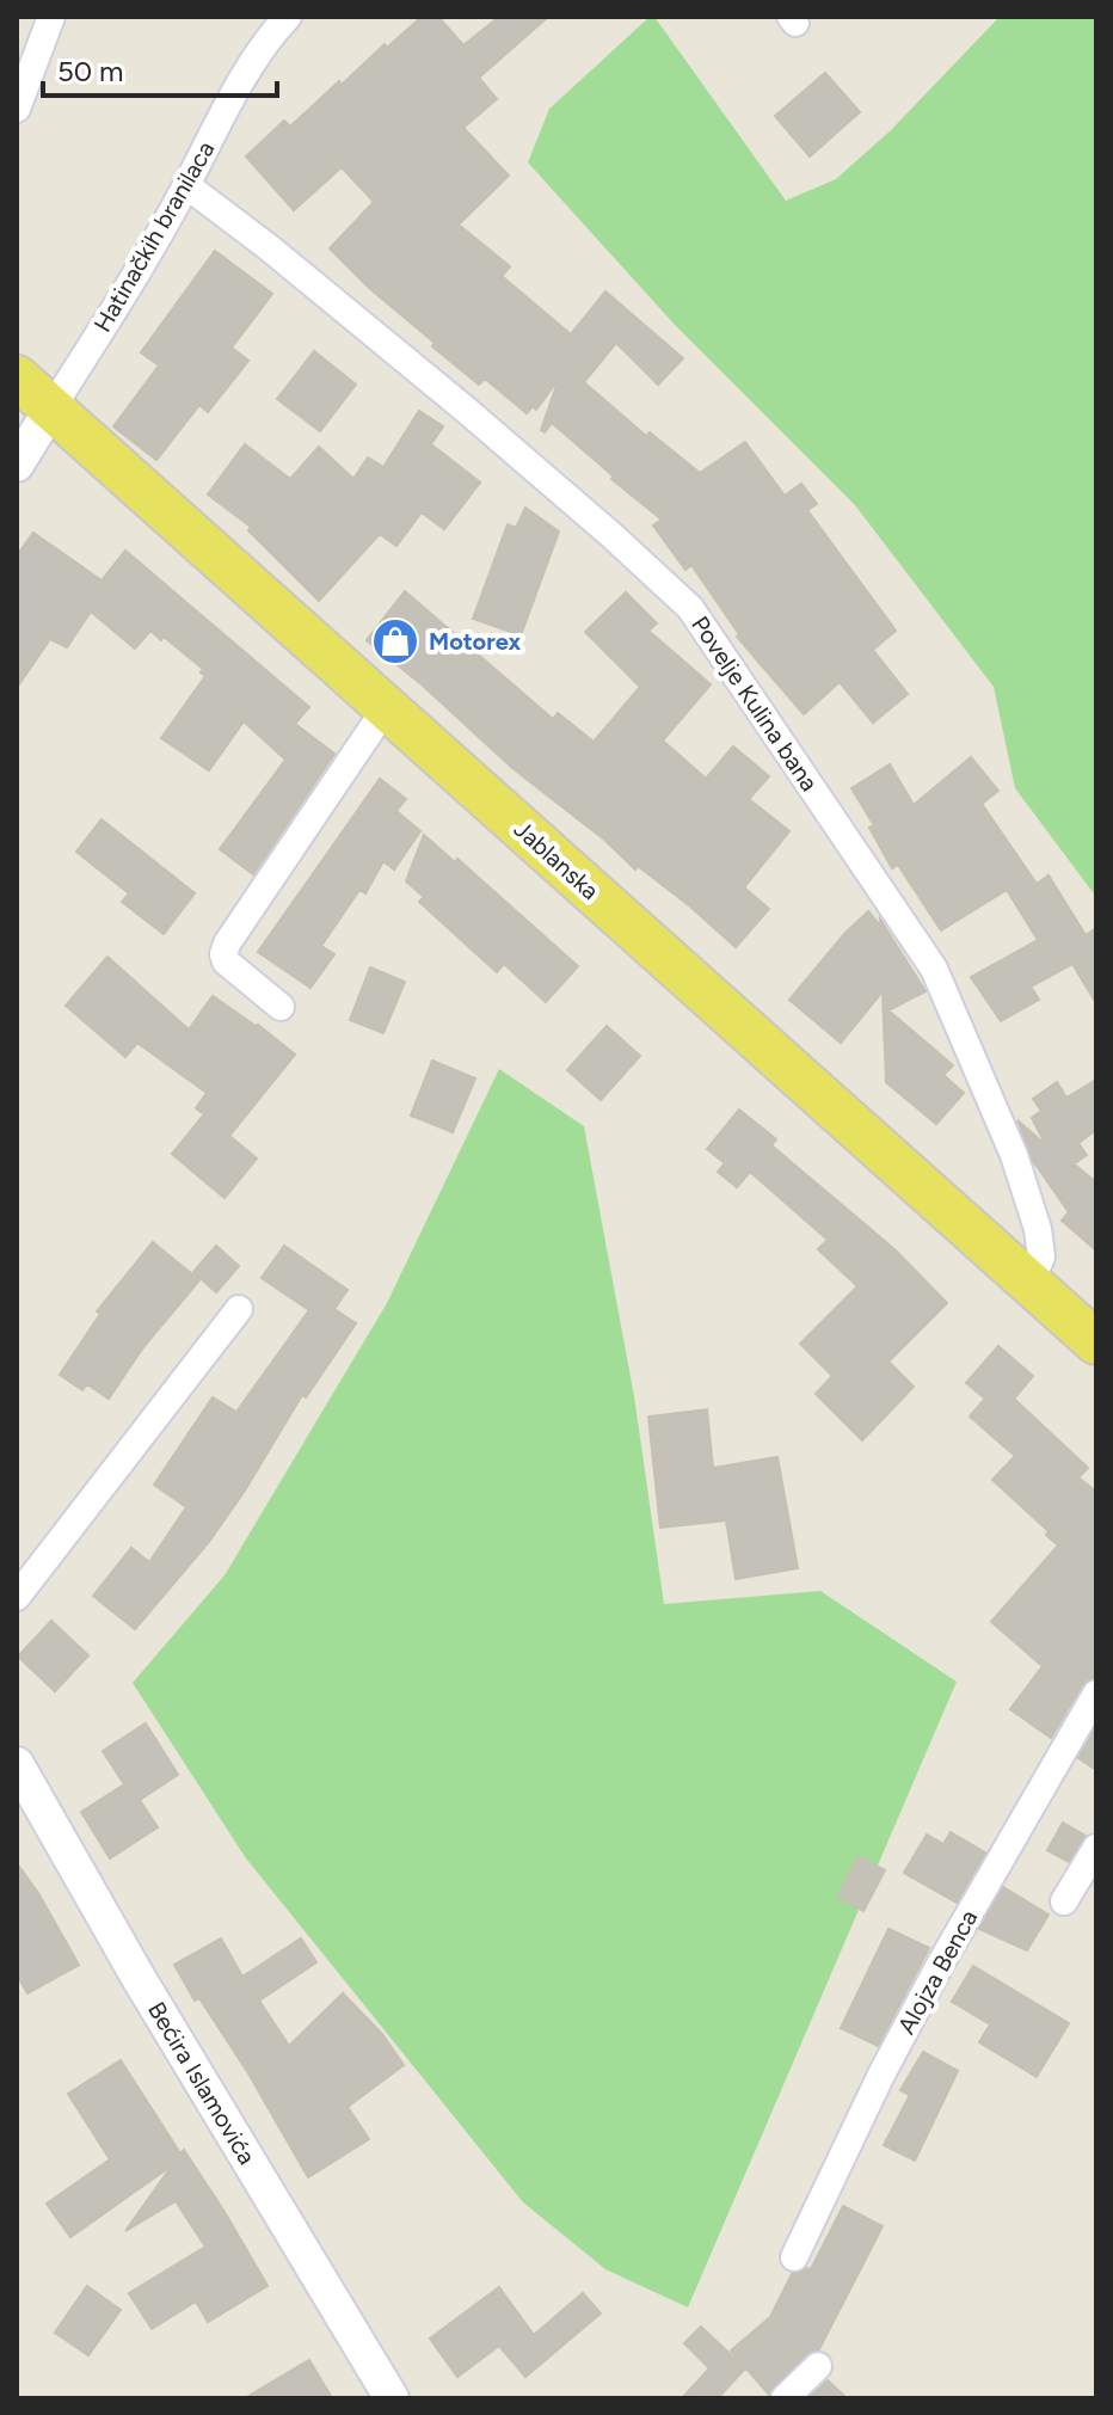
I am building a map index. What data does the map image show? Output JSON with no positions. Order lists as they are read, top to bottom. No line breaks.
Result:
{"streets":{"main road":["Jablanska"],"street":["Hatinačkih branilaca","Povelje Kulina bana","Alojza Benca","Bećira Islamovića"]},"crossings":[["Hatinačkih branilaca","Povelje Kulina bana"],["Hatinačkih branilaca","Jablanska"],["Povelje Kulina bana","Jablanska"]],"places":{"shop":["Motorex"]},"scale_bar":"50 m"}
